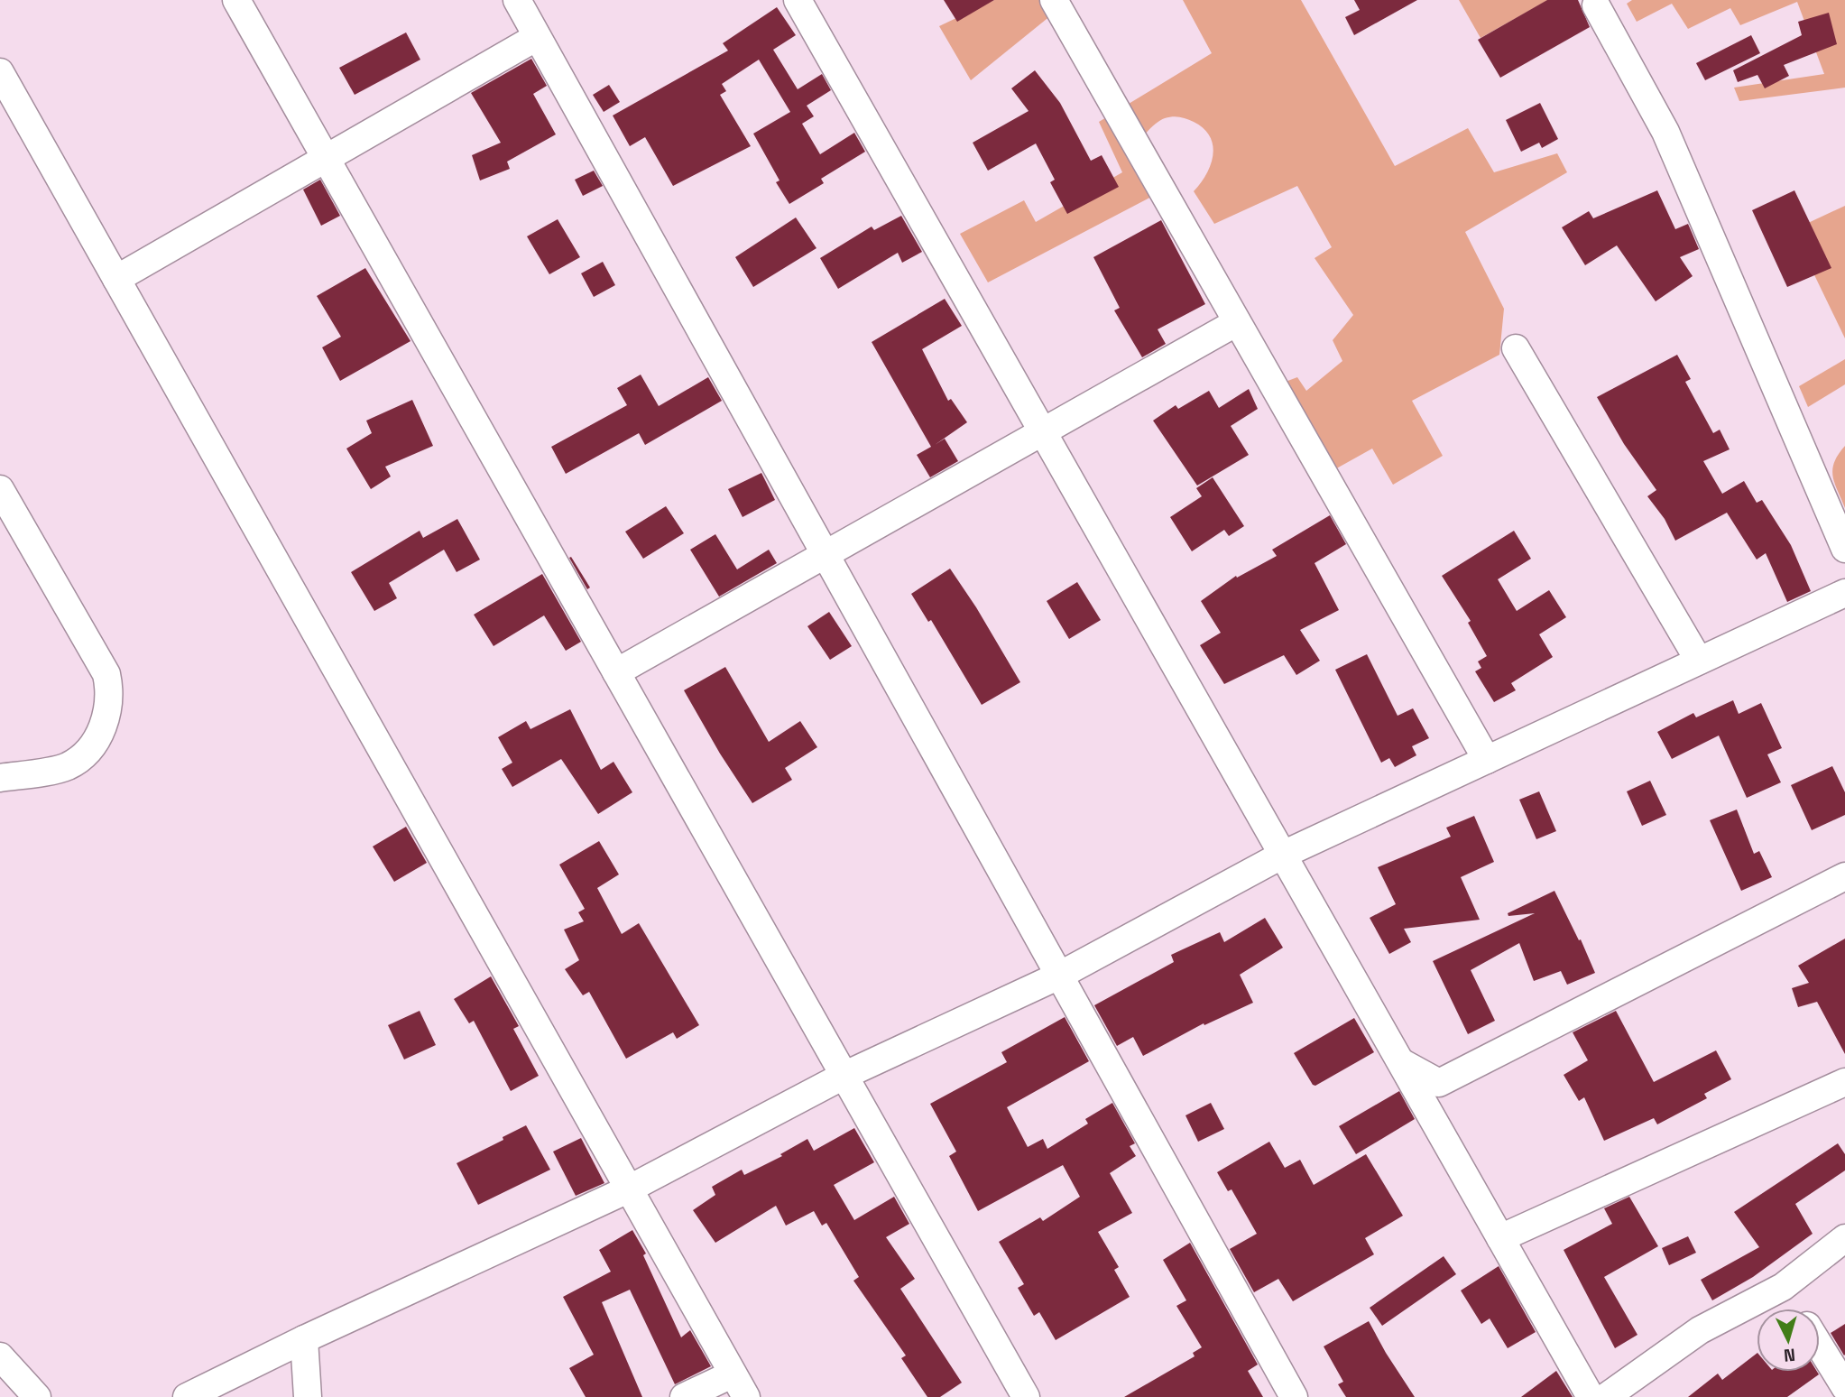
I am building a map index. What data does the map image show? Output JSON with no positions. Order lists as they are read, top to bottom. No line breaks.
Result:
{"north":"bottom"}
